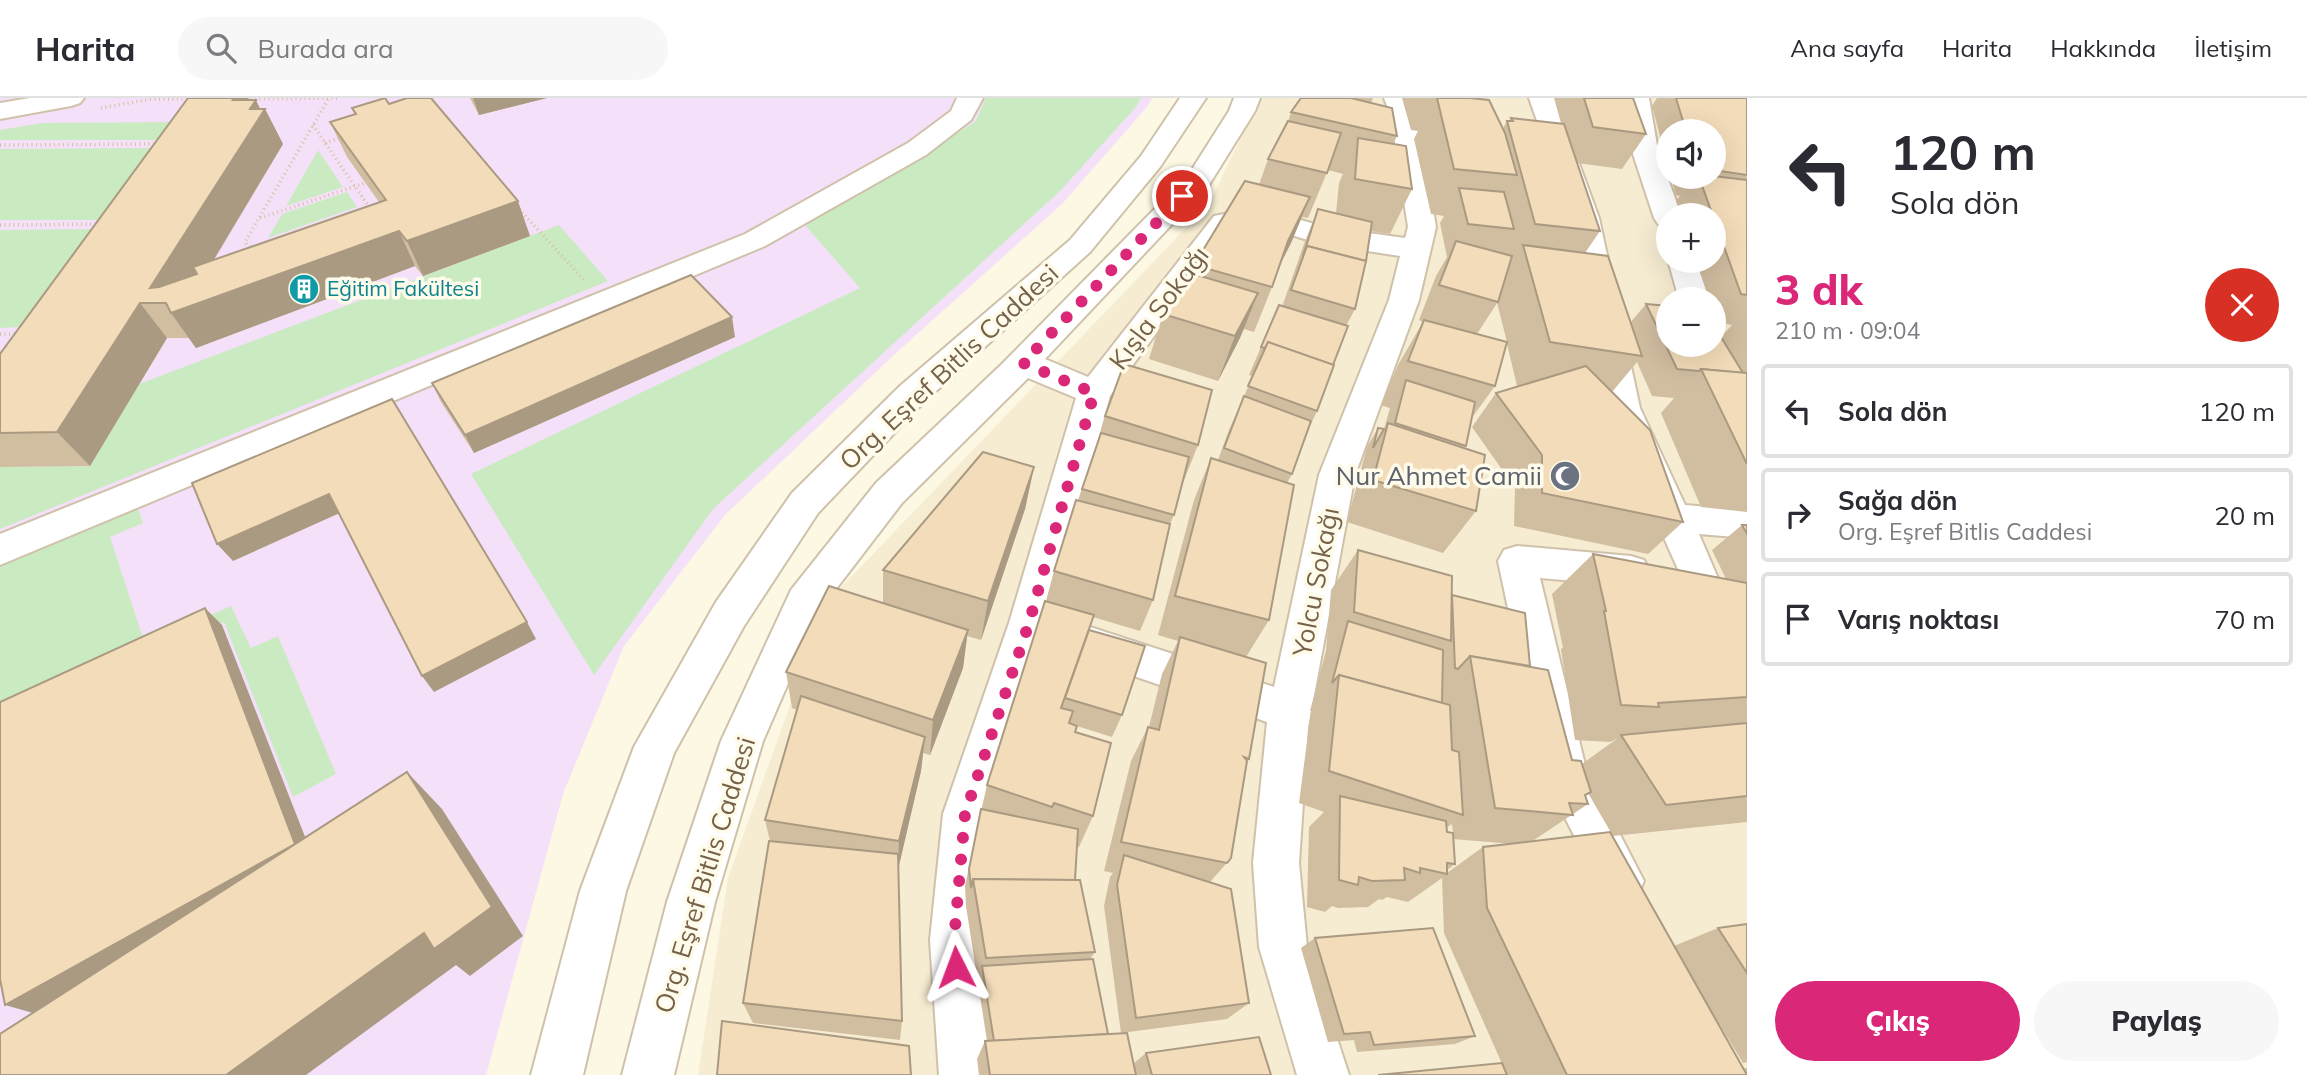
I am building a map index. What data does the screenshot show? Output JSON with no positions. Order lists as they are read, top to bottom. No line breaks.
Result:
{"streets":{"street":["Kışla Sokağı","Org. Eşref Bitlis Caddesi","Yolcu Sokağı"]},"crossings":[["Kışla Sokağı","Yolcu Sokağı"]],"places":{"building":["Eğitim Fakültesi"],"mosque":["Nur Ahmet Camii"]},"page":{"header":"Harita","search":"Burada ara","nav":["Ana sayfa","Harita","Hakkında","İletişim"],"turn":["120 m","Sola dön"],"map_buttons":["+","−"],"heading":["3 dk","210 m · 09:04"],"list":[{"name":"Sola dön","value":"120 m"},{"name":"Sağa dön","note":"Org. Eşref Bitlis Caddesi","value":"20 m"},{"name":"Varış noktası","value":"70 m"}],"buttons":["Çıkış","Paylaş"]}}
